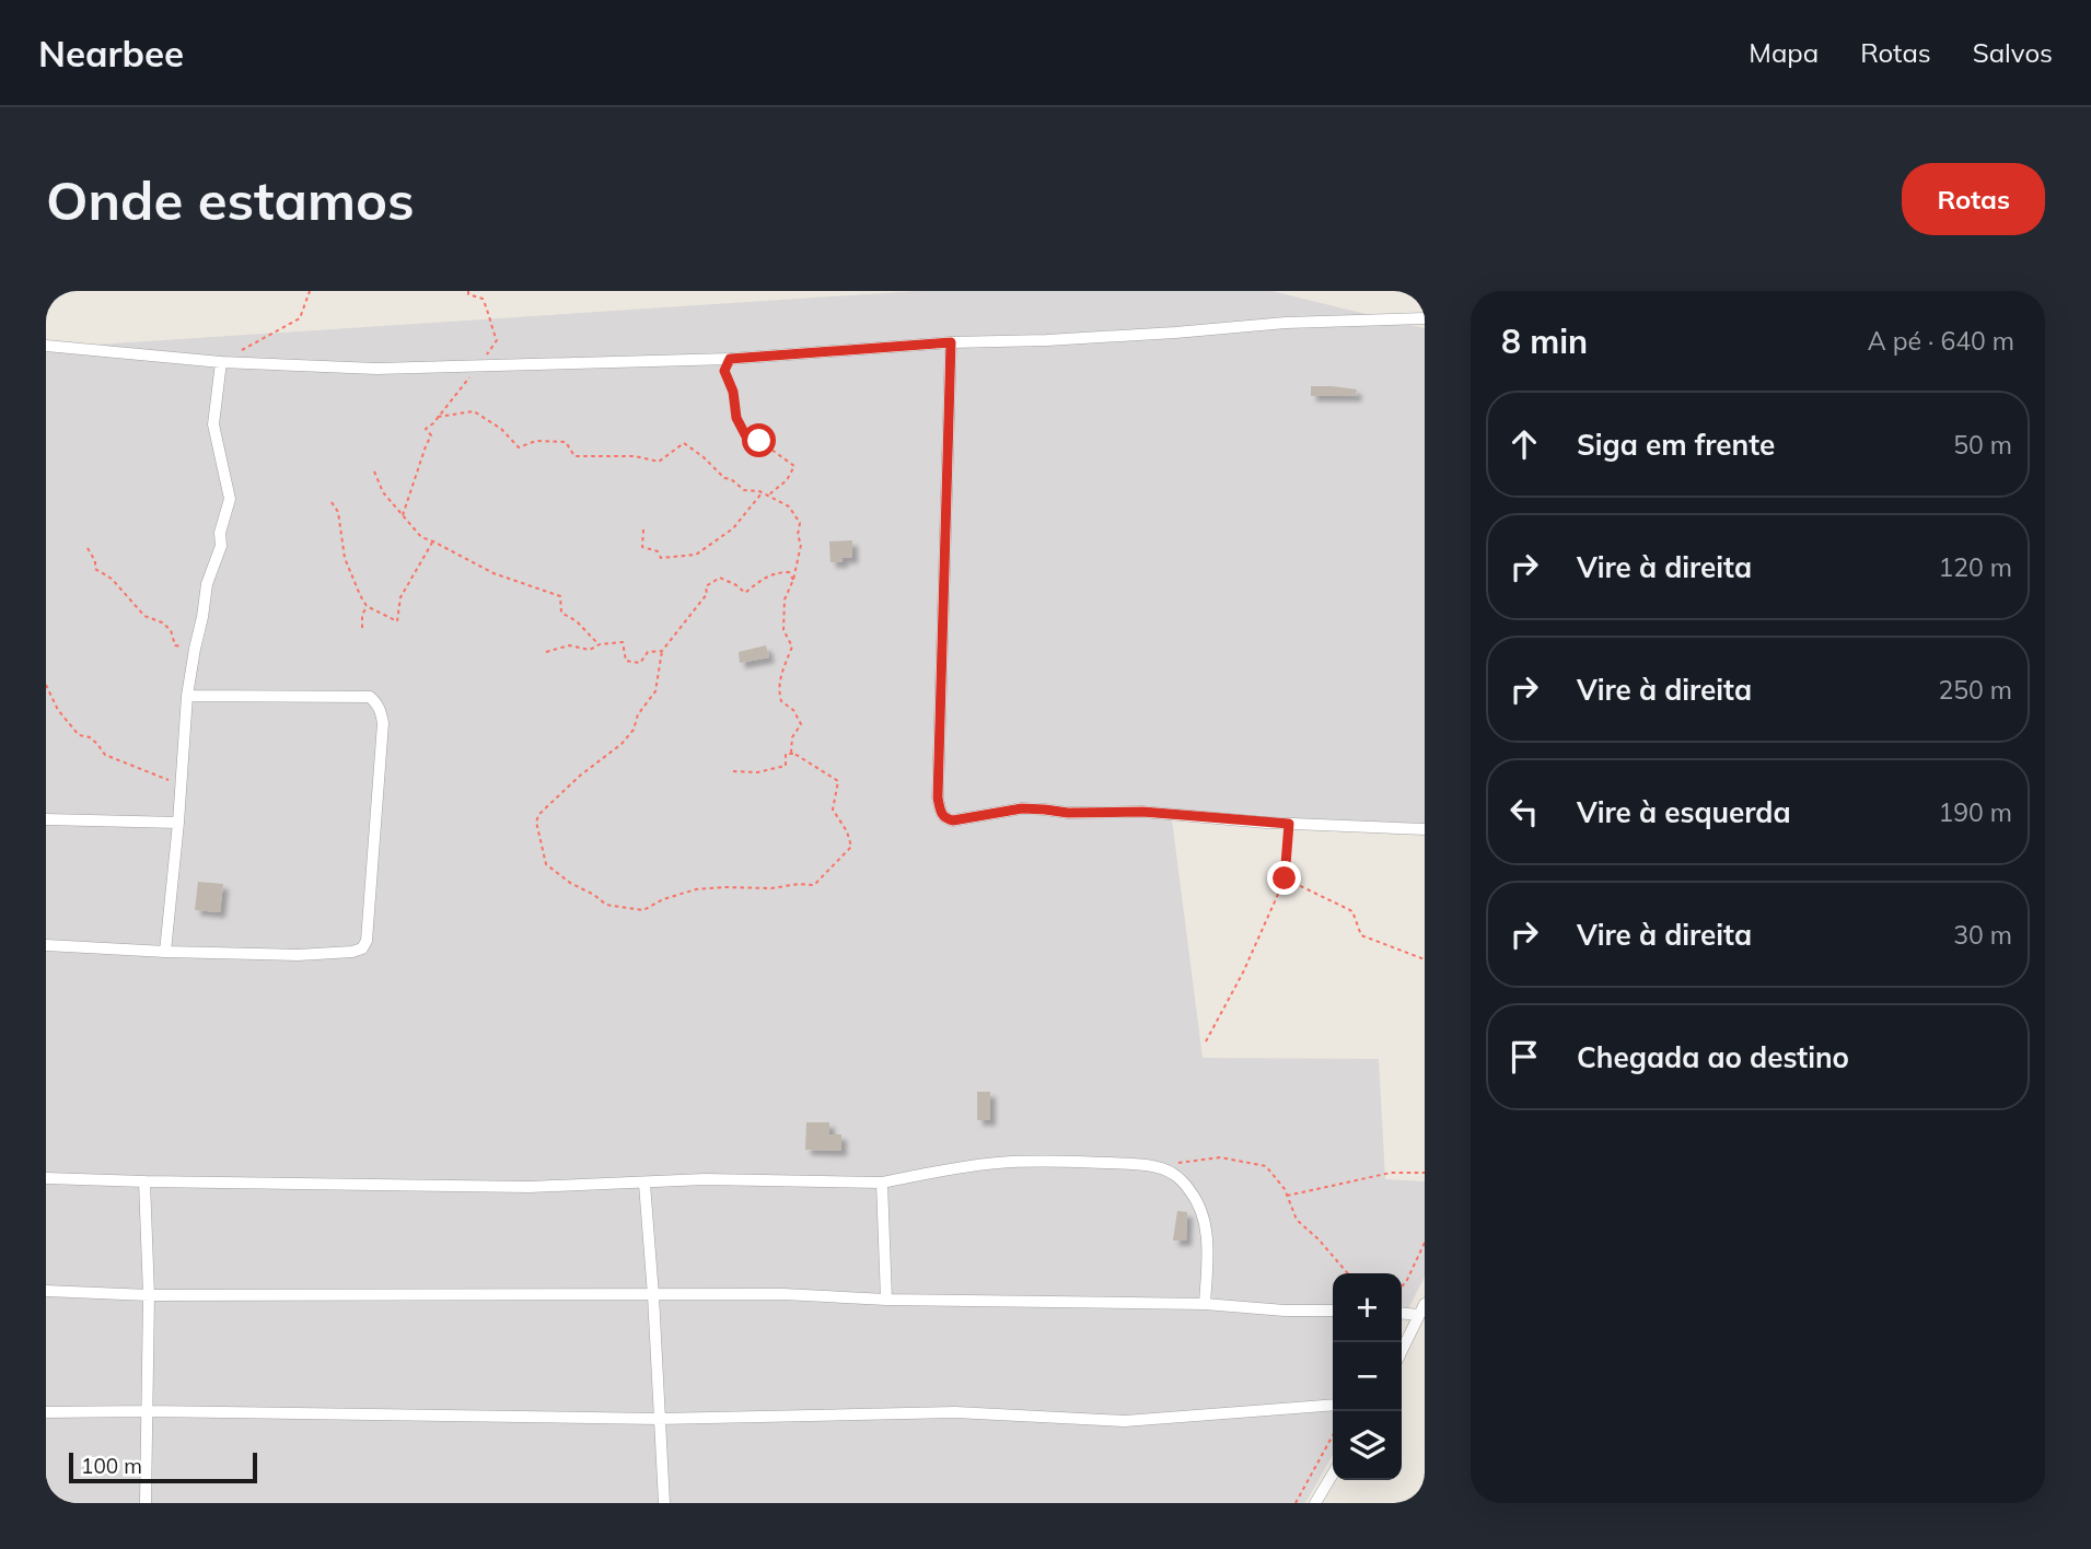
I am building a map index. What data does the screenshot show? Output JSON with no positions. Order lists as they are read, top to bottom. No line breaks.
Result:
{"scale_bar":"100 m","page":{"header":"Nearbee","nav":["Mapa","Rotas","Salvos"],"buttons":"Rotas","title":"Onde estamos","heading":["8 min","A pé · 640 m"],"list":[["Siga em frente","50 m"],["Vire à direita","120 m"],["Vire à direita","250 m"],["Vire à esquerda","190 m"],["Vire à direita","30 m"],"Chegada ao destino"],"map_buttons":["+","−"],"scale":"100 m"}}
